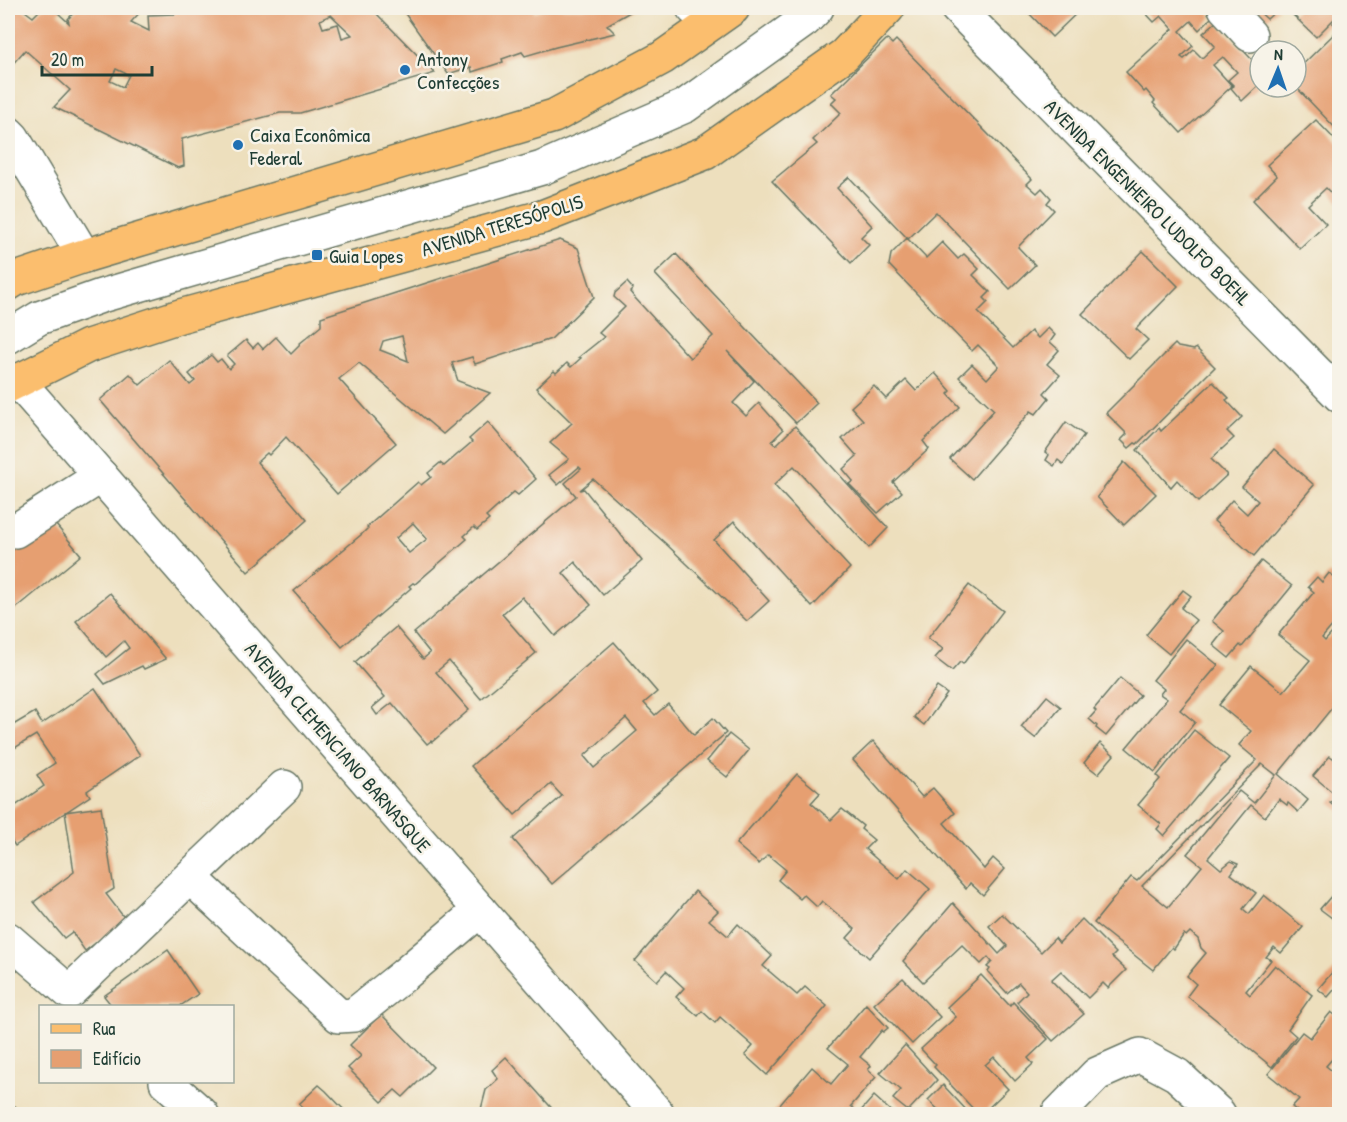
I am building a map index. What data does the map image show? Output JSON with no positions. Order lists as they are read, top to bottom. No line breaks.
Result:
{"streets":{"main road":["AVENIDA TERESÓPOLIS"],"street":["AVENIDA ENGENHEIRO LUDOLFO BOEHL","AVENIDA CLEMENCIANO BARNASQUE"]},"crossings":[["AVENIDA TERESÓPOLIS","AVENIDA CLEMENCIANO BARNASQUE"]],"places":{"other":["Antony Confecções","Caixa Econômica Federal"],"transit":["Guia Lopes"]},"legend":["Rua","Edifício"],"scale_bar":"20 m","north":"top"}
